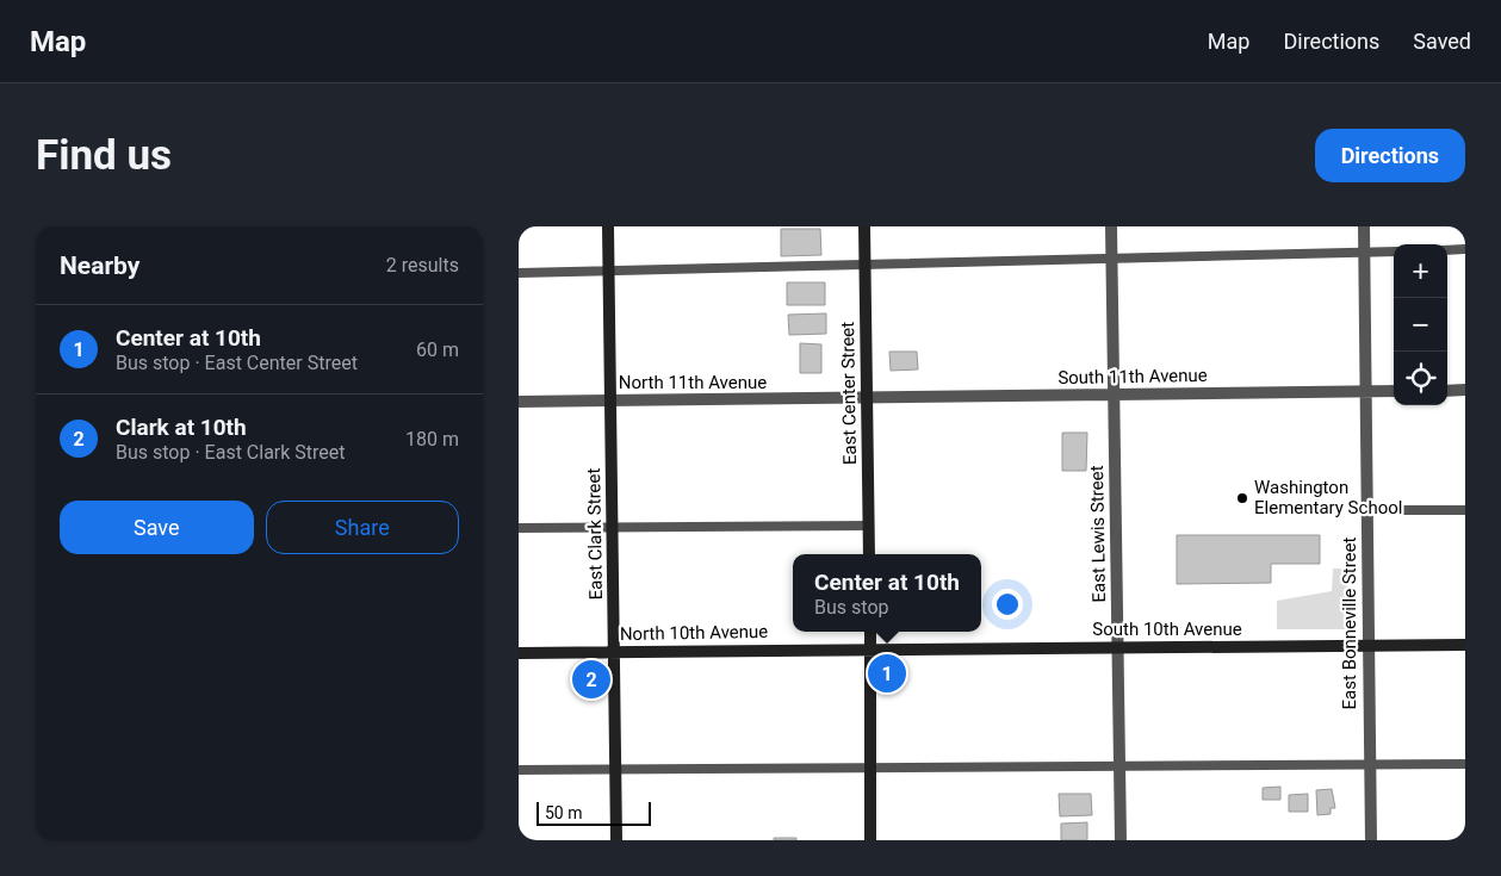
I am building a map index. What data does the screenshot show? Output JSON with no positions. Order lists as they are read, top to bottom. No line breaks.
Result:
{"streets":{"main road":["East Center Street","East Clark Street","South 10th Avenue","North 10th Avenue"],"street":["South 11th Avenue","North 11th Avenue","East Lewis Street","East Bonneville Street"]},"crossings":[["South 11th Avenue","North 11th Avenue"],["South 11th Avenue","East Center Street"],["South 11th Avenue","East Lewis Street"],["South 11th Avenue","East Bonneville Street"],["North 11th Avenue","East Center Street"],["North 11th Avenue","East Clark Street"],["East Clark Street","North 10th Avenue"],["East Lewis Street","South 10th Avenue"],["East Bonneville Street","South 10th Avenue"],["South 10th Avenue","North 10th Avenue"]],"places":["Washington Elementary School"],"scale_bar":"50 m","page":{"header":"Map","nav":["Map","Directions","Saved"],"buttons":["Directions",["Save","Share"]],"title":"Find us","heading":["Nearby","2 results"],"map_buttons":["+","−"],"list":[{"mark":"1","name":"Center at 10th","note":"Bus stop · East Center Street","value":"60 m"},{"mark":"2","name":"Clark at 10th","note":"Bus stop · East Clark Street","value":"180 m"}],"popup":["Center at 10th","Bus stop"],"pins":["1","2"],"scale":"50 m"}}
